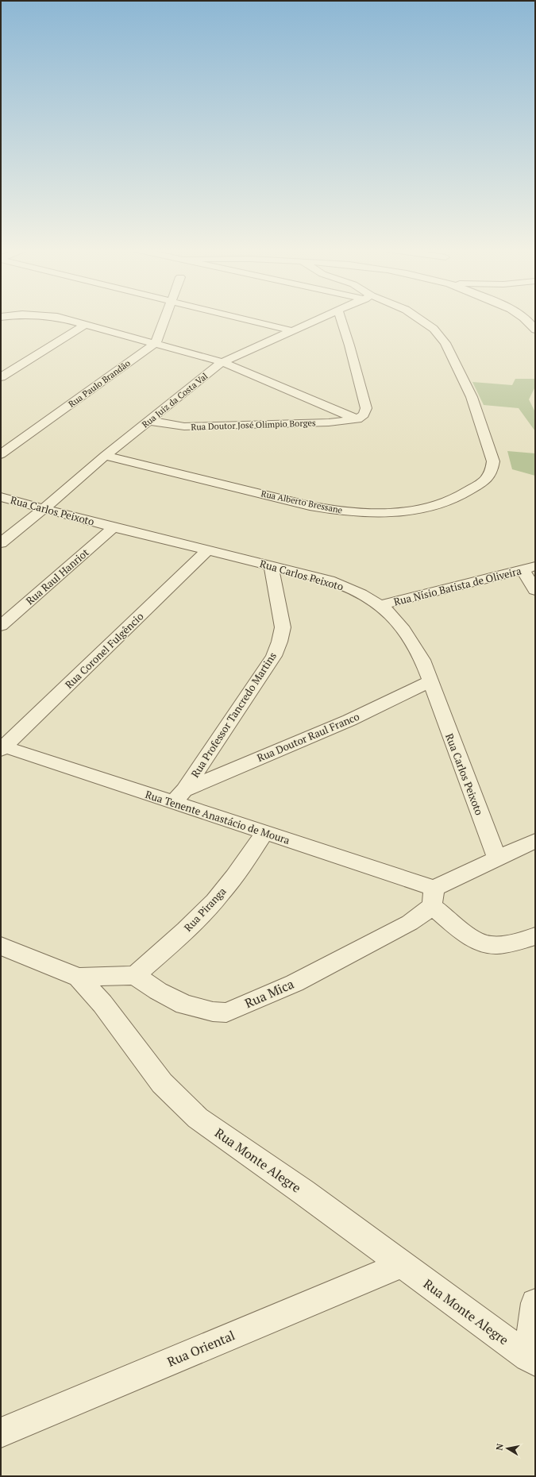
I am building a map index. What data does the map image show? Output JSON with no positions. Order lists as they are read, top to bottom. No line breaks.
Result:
{"streets":{"street":["Rua Paulo Brandão","Rua Juiz da Costa Val","Rua Doutor José Olimpio Borges","Rua Alberto Bressane","Rua Carlos Peixoto","Rua Raul Hanriot","Rua Nísio Batista de Oliveira","Rua Coronel Fulgêncio","Rua Professor Tancredo Martins","Rua Doutor Raul Franco","Rua Tenente Anastácio de Moura","Rua Piranga","Rua Mica","Rua Monte Alegre","Rua Oriental"]},"crossings":[["Rua Juiz da Costa Val","Rua Doutor José Olimpio Borges"],["Rua Juiz da Costa Val","Rua Alberto Bressane"],["Rua Juiz da Costa Val","Rua Carlos Peixoto"],["Rua Carlos Peixoto","Rua Raul Hanriot"],["Rua Carlos Peixoto","Rua Nísio Batista de Oliveira"],["Rua Carlos Peixoto","Rua Coronel Fulgêncio"],["Rua Carlos Peixoto","Rua Professor Tancredo Martins"],["Rua Carlos Peixoto","Rua Doutor Raul Franco"],["Rua Carlos Peixoto","Rua Mica"],["Rua Coronel Fulgêncio","Rua Tenente Anastácio de Moura"],["Rua Professor Tancredo Martins","Rua Doutor Raul Franco"],["Rua Professor Tancredo Martins","Rua Tenente Anastácio de Moura"],["Rua Doutor Raul Franco","Rua Tenente Anastácio de Moura"],["Rua Tenente Anastácio de Moura","Rua Piranga"],["Rua Tenente Anastácio de Moura","Rua Mica"],["Rua Piranga","Rua Mica"],["Rua Monte Alegre","Rua Oriental"]],"north":"left"}
